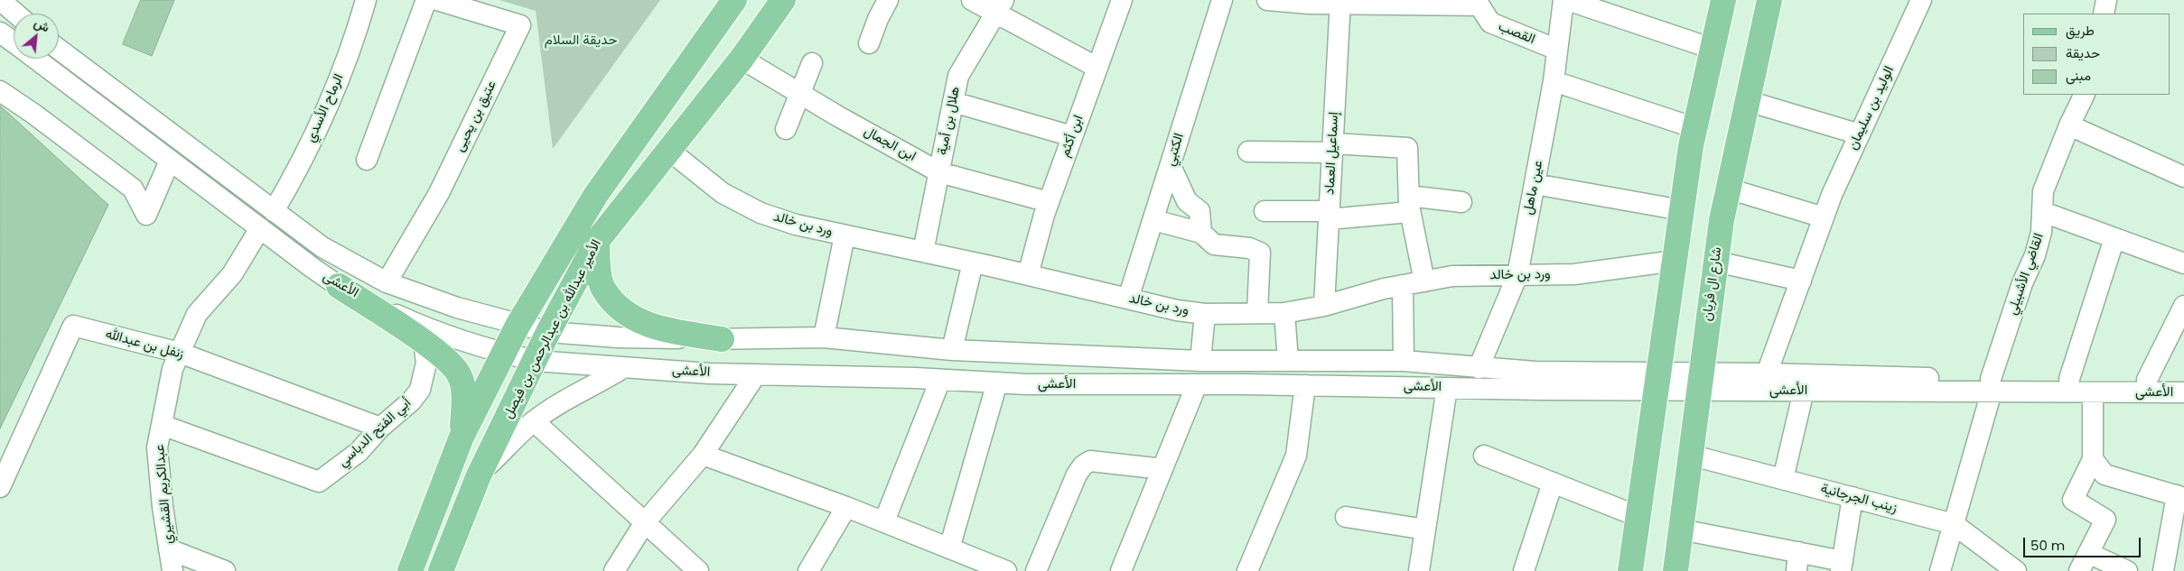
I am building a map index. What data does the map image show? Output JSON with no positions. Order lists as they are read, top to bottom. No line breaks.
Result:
{"streets":{"main road":["شارع ال فريان","الأمير عبدالله بن عبدالرحمن بن فيصل"],"street":["القصب","الرماح الأسدي","الوليد بن سليمان","عتيق بن يحيى","هلال بن أمية","ابن أكثم","ابن الجمال","الكتبي","إسماعيل العماد","عين ماهل","ورد بن خالد","القاضي الأشبيلي","الأعشى","زنفل بن عبدالله","أبي الفتح الدباسي","عبدالكريم القشيري","زينب الجرجانية"]},"crossings":[["القصب","إسماعيل العماد"],["القصب","عين ماهل"],["الرماح الأسدي","الأعشى"],["الوليد بن سليمان","الأعشى"],["عتيق بن يحيى","الأعشى"],["هلال بن أمية","ابن الجمال"],["هلال بن أمية","ورد بن خالد"],["ابن أكثم","ابن الجمال"],["ابن أكثم","ورد بن خالد"],["ابن الجمال","الأمير عبدالله بن عبدالرحمن بن فيصل"],["الكتبي","ورد بن خالد"],["إسماعيل العماد","ورد بن خالد"],["عين ماهل","ورد بن خالد"],["عين ماهل","الأعشى"],["ورد بن خالد","الأمير عبدالله بن عبدالرحمن بن فيصل"],["القاضي الأشبيلي","الأعشى"],["القاضي الأشبيلي","زينب الجرجانية"],["شارع ال فريان","الأعشى"],["شارع ال فريان","زينب الجرجانية"],["الأعشى","الأمير عبدالله بن عبدالرحمن بن فيصل"],["الأعشى","أبي الفتح الدباسي"],["الأعشى","عبدالكريم القشيري"],["زنفل بن عبدالله","أبي الفتح الدباسي"],["زنفل بن عبدالله","عبدالكريم القشيري"],["أبي الفتح الدباسي","عبدالكريم القشيري"]],"parks":["حديقة السلام"],"legend":["طريق","حديقة","مبنى"],"scale_bar":"50 m","north":"top right"}
